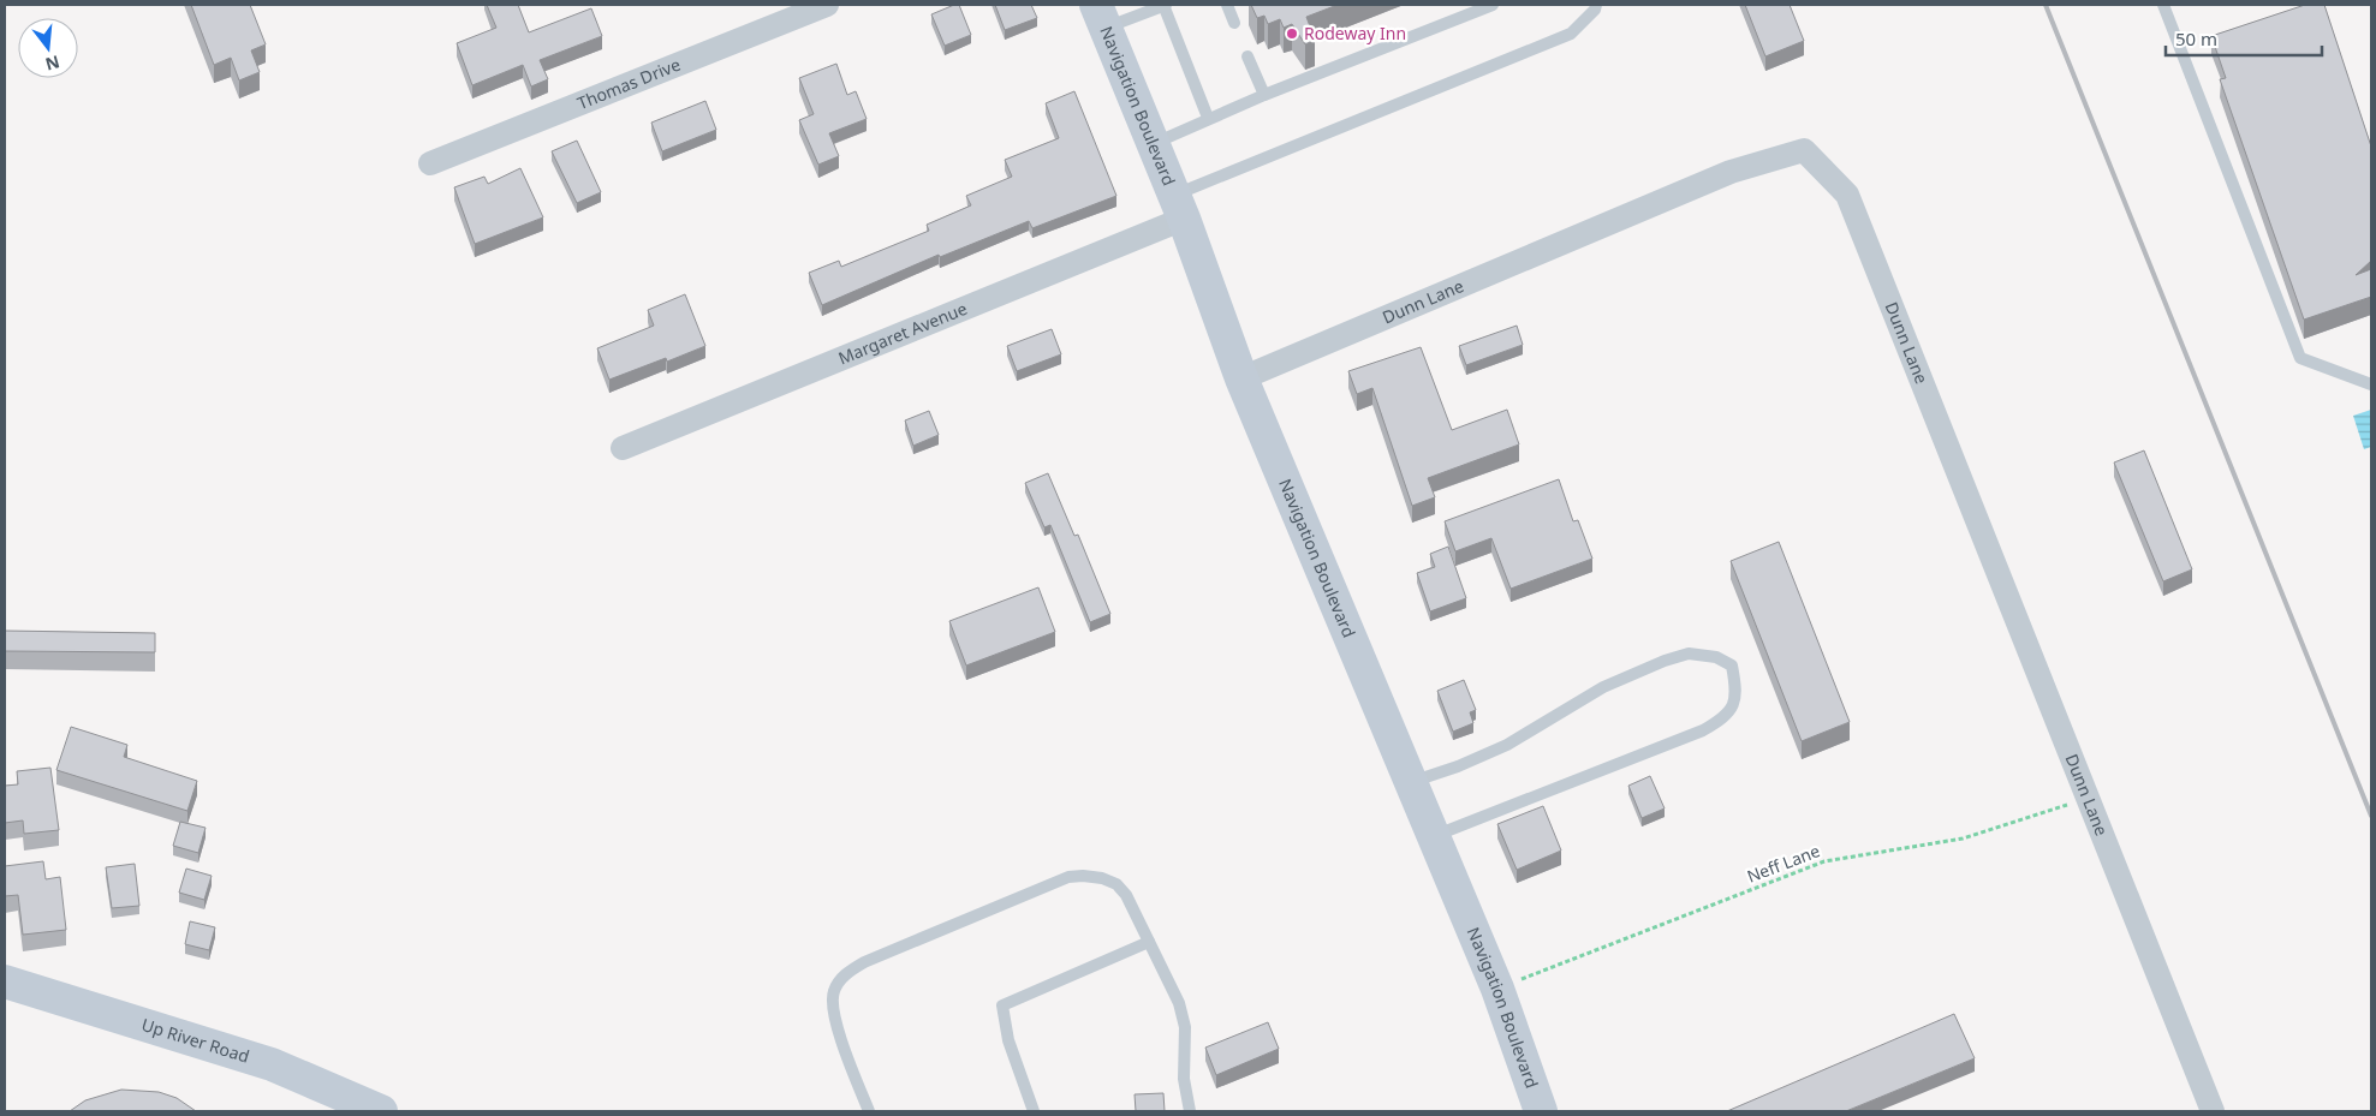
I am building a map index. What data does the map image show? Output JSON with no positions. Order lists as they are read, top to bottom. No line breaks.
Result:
{"streets":{"street":["Thomas Drive","Navigation Boulevard","Dunn Lane","Margaret Avenue","Up River Road"],"path":["Neff Lane"]},"crossings":[["Navigation Boulevard","Dunn Lane"],["Navigation Boulevard","Margaret Avenue"],["Navigation Boulevard","Neff Lane"],["Dunn Lane","Neff Lane"]],"places":["Rodeway Inn"],"scale_bar":"50 m","north":"bottom"}
